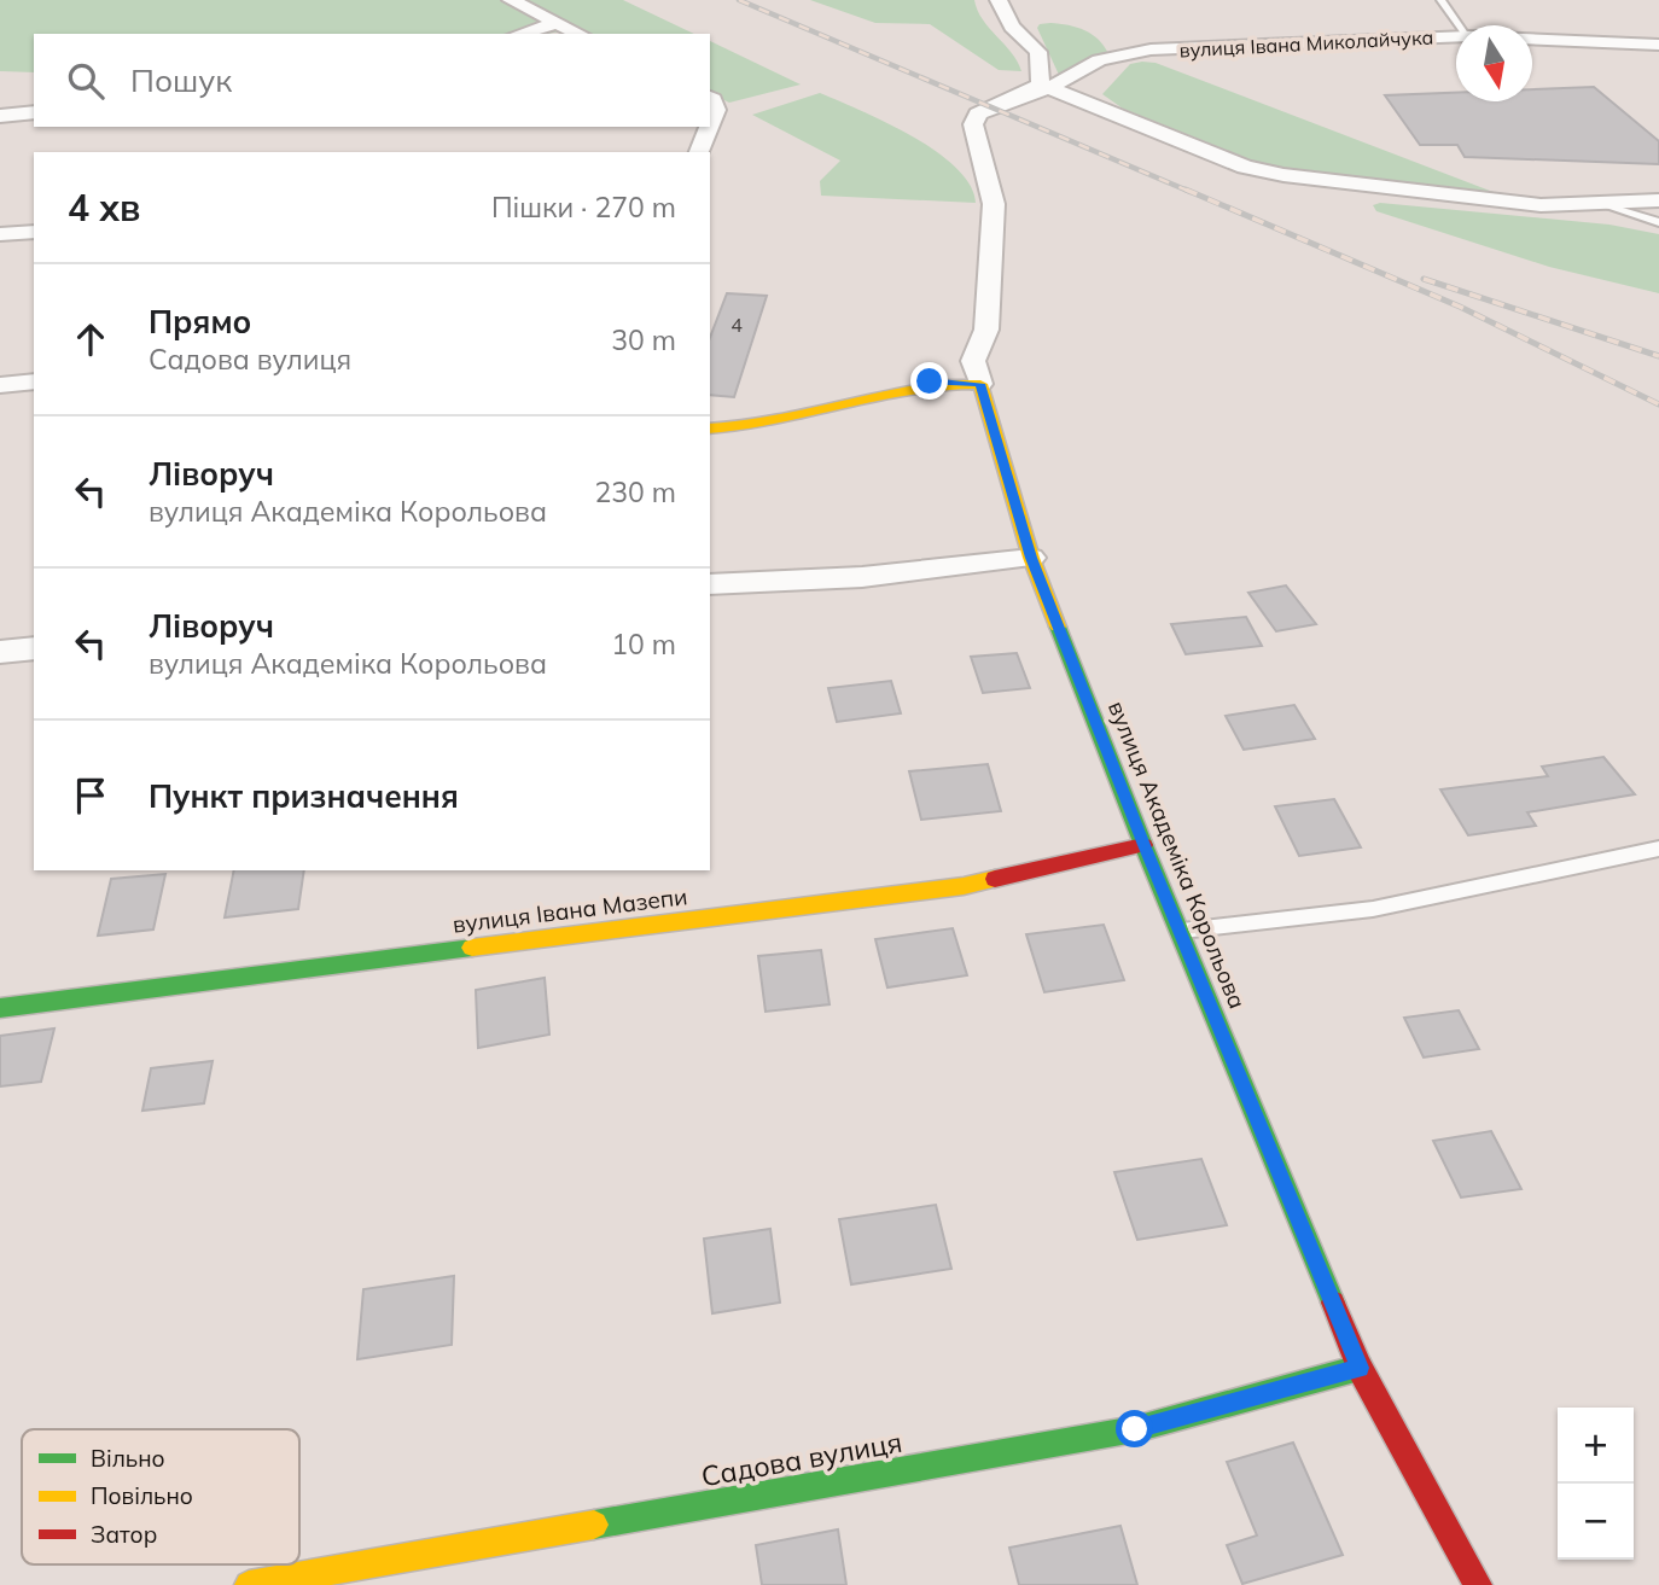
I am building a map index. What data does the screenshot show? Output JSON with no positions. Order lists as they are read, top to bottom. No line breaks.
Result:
{"streets":{"street":["вулиця Івана Миколайчука","вулиця Академіка Корольова","вулиця Івана Мазепи","Садова вулиця"]},"crossings":[["вулиця Івана Миколайчука","вулиця Академіка Корольова"],["вулиця Академіка Корольова","вулиця Івана Мазепи"],["вулиця Академіка Корольова","Садова вулиця"]],"house_numbers":["4"],"legend":["Вільно","Повільно","Затор"],"north":"bottom","page":{"search":"Пошук","heading":["4 хв","Пішки · 270 m"],"list":[["Прямо","Садова вулиця","30 m"],["Ліворуч","вулиця Академіка Корольова","230 m"],["Ліворуч","вулиця Академіка Корольова","10 m"],"Пункт призначення"],"map_buttons":["+","−"]}}
